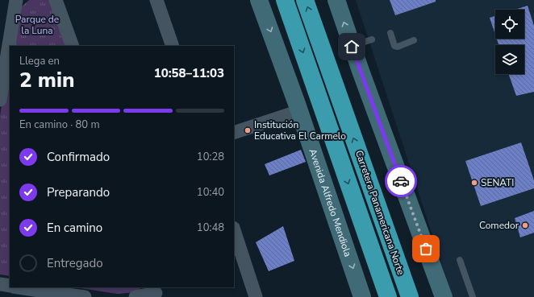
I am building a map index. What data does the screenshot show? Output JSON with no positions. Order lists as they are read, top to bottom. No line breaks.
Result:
{"streets":{"highway":["Carretera Panamericana Norte"],"main road":["Avenida Alfredo Mendiola"]},"parks":["Parque de la Luna"],"places":["Institución Educativa El Carmelo","SENATI","Comedor"],"page":{"heading":["2 min","Llega en","10:58–11:03"],"bar":"En camino · 80 m","list":[["Confirmado","10:28"],["Preparando","10:40"],["En camino","10:48"],"Entregado"]}}
